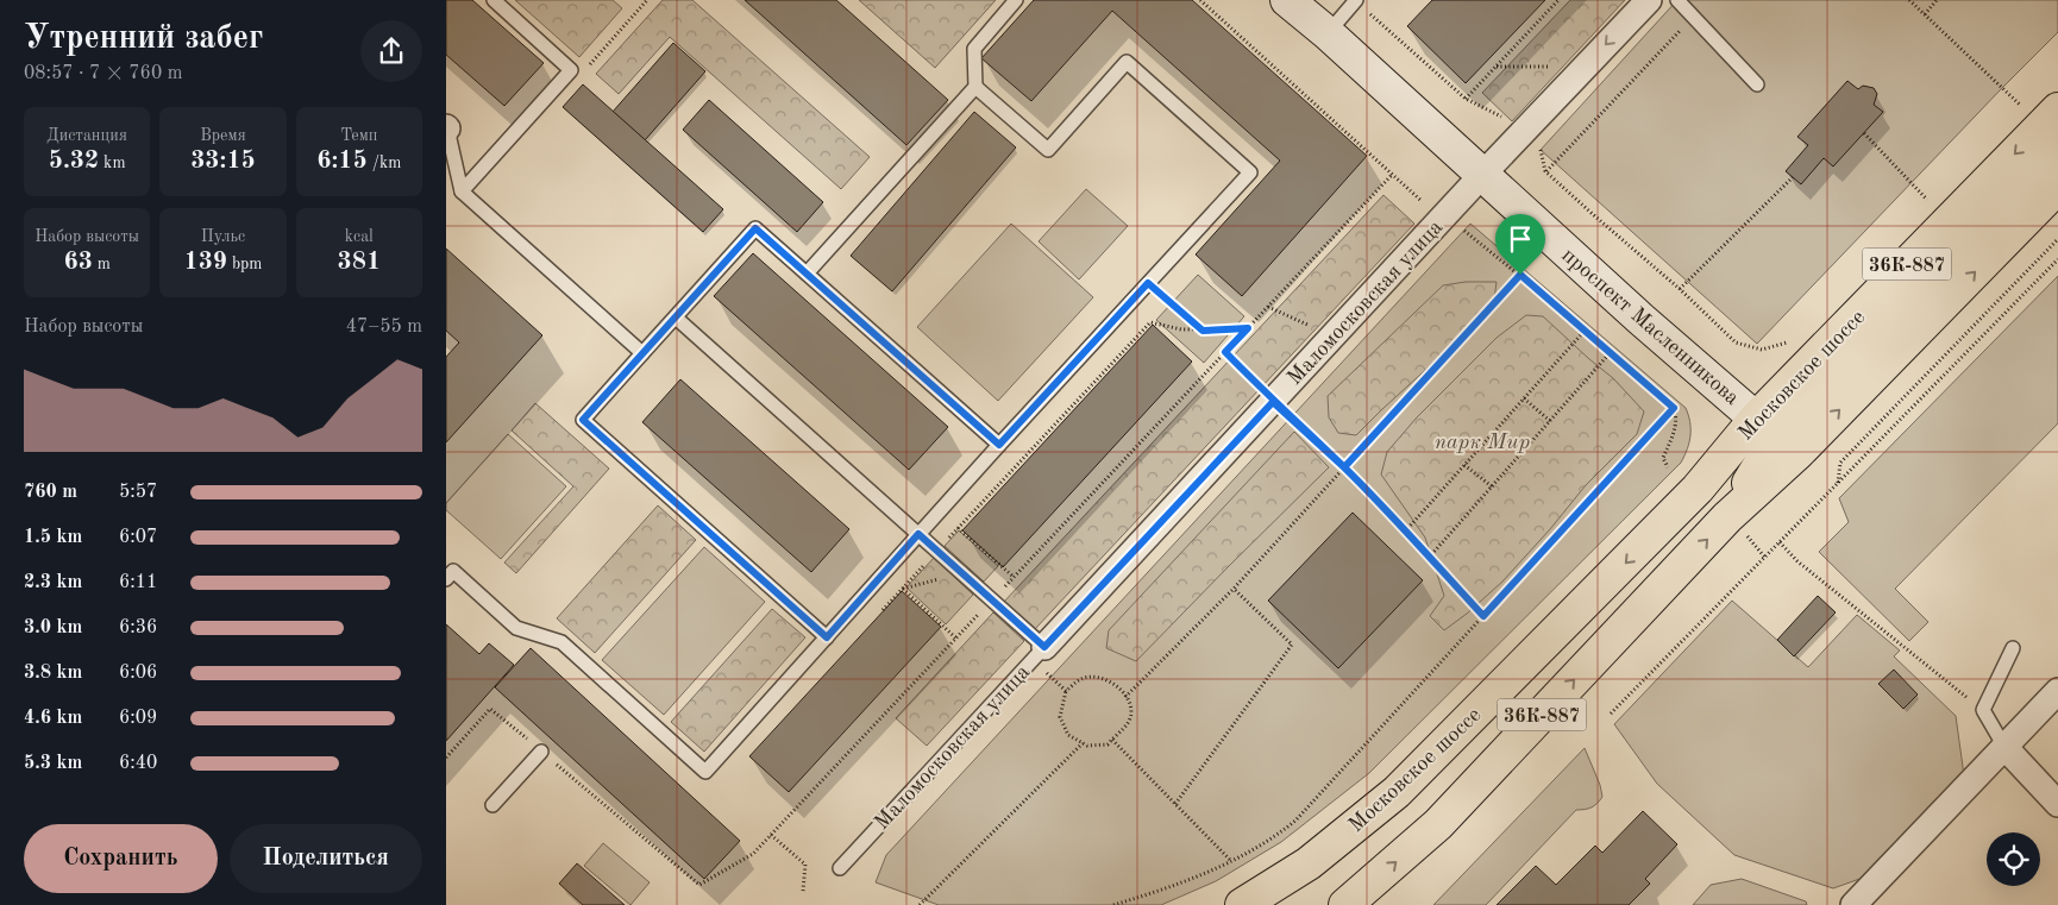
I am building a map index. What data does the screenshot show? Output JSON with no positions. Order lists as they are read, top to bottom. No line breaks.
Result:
{"streets":{"main road":["36К-887","проспект Масленникова","Московское шоссе"],"street":["Маломосковская улица"]},"crossings":[["Маломосковская улица","проспект Масленникова"],["проспект Масленникова","Московское шоссе"]],"parks":["парк Мир"],"page":{"heading":["Утренний забег","08:57 · 7 × 760 m"],"stats":[["Дистанция","5.32 km"],["Время","33:15"],["Темп","6:15 /km"],["Набор высоты","63 m"],["Пульс","139 bpm"],["kcal","381"]],"chart":["Набор высоты","47–55 m"],"list":[{"name":"760 m","note":"5:57"},{"name":"1.5 km","note":"6:07"},{"name":"2.3 km","note":"6:11"},{"name":"3.0 km","note":"6:36"},{"name":"3.8 km","note":"6:06"},{"name":"4.6 km","note":"6:09"},{"name":"5.3 km","note":"6:40"}],"buttons":["Сохранить","Поделиться"]}}
